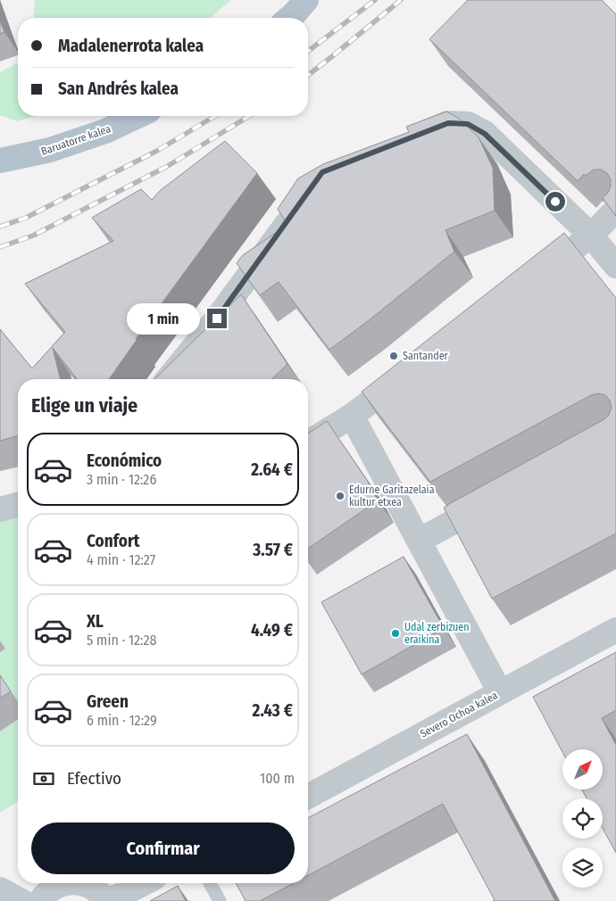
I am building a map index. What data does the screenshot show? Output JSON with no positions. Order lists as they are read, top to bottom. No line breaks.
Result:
{"streets":{"main road":["Baruatorre kalea"],"street":["Severo Ochoa kalea"]},"places":["Santander","Edurne Garitazelaia kultur etxea","Udal zerbizuen eraikina"],"north":"top right","page":{"banner":["Madalenerrota kalea","San Andrés kalea"],"bubble":"1 min","heading":"Elige un viaje","list":[{"name":"Económico","note":"3 min · 12:26","value":"2.64 €"},{"name":"Confort","note":"4 min · 12:27","value":"3.57 €"},{"name":"XL","note":"5 min · 12:28","value":"4.49 €"},{"name":"Green","note":"6 min · 12:29","value":"2.43 €"}],"pay":["Efectivo","100 m"],"buttons":"Confirmar"}}
